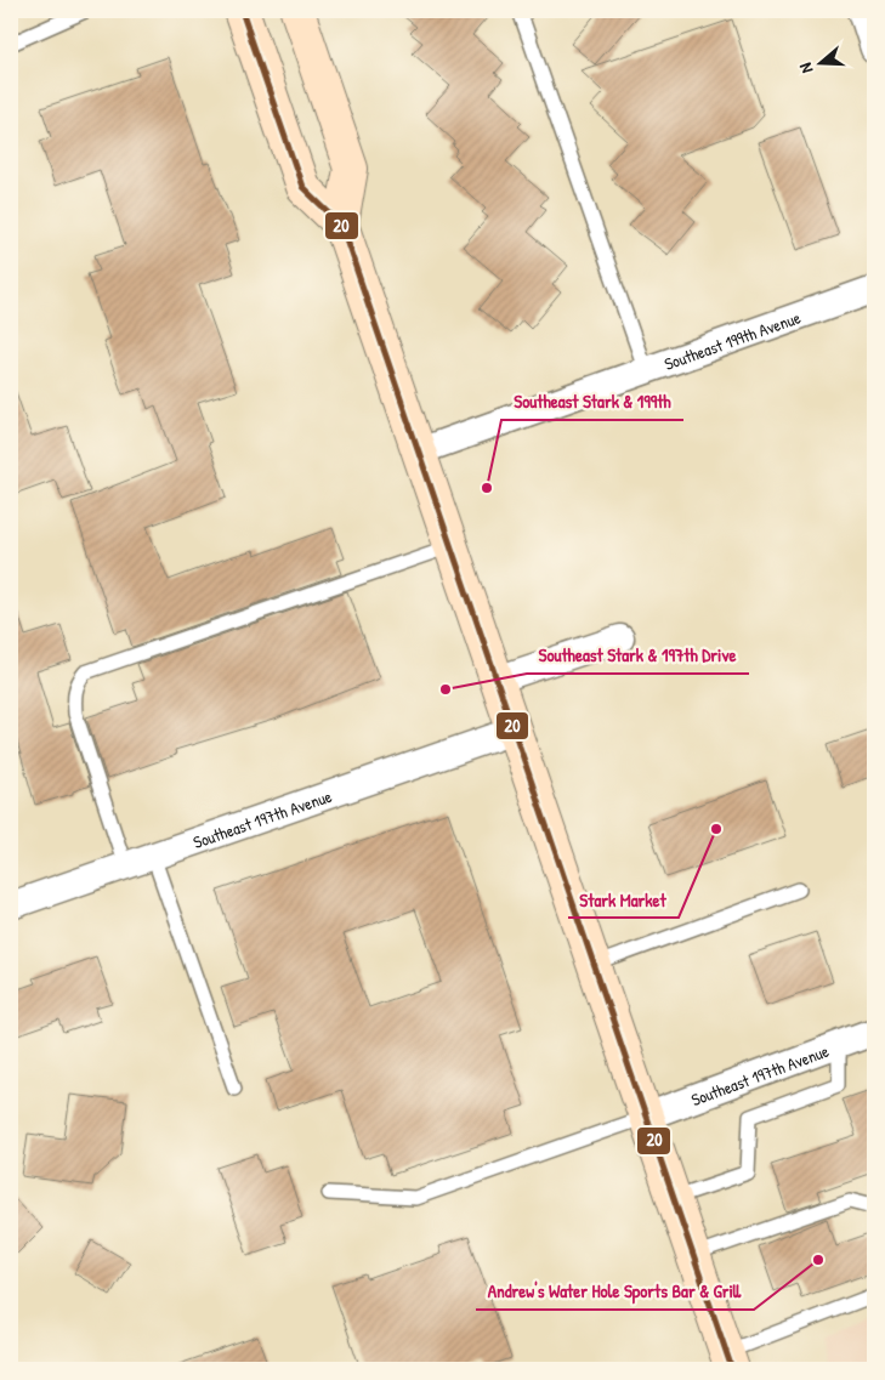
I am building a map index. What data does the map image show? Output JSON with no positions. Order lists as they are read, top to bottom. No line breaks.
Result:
{"streets":{"street":["Southeast 199th Avenue","Southeast 197th Avenue"]},"places":["Southeast Stark & 199th","Southeast Stark & 197th Drive","Stark Market","Andrew's Water Hole Sports Bar & Grill"],"lines":["transit line 20"],"north":"left"}
